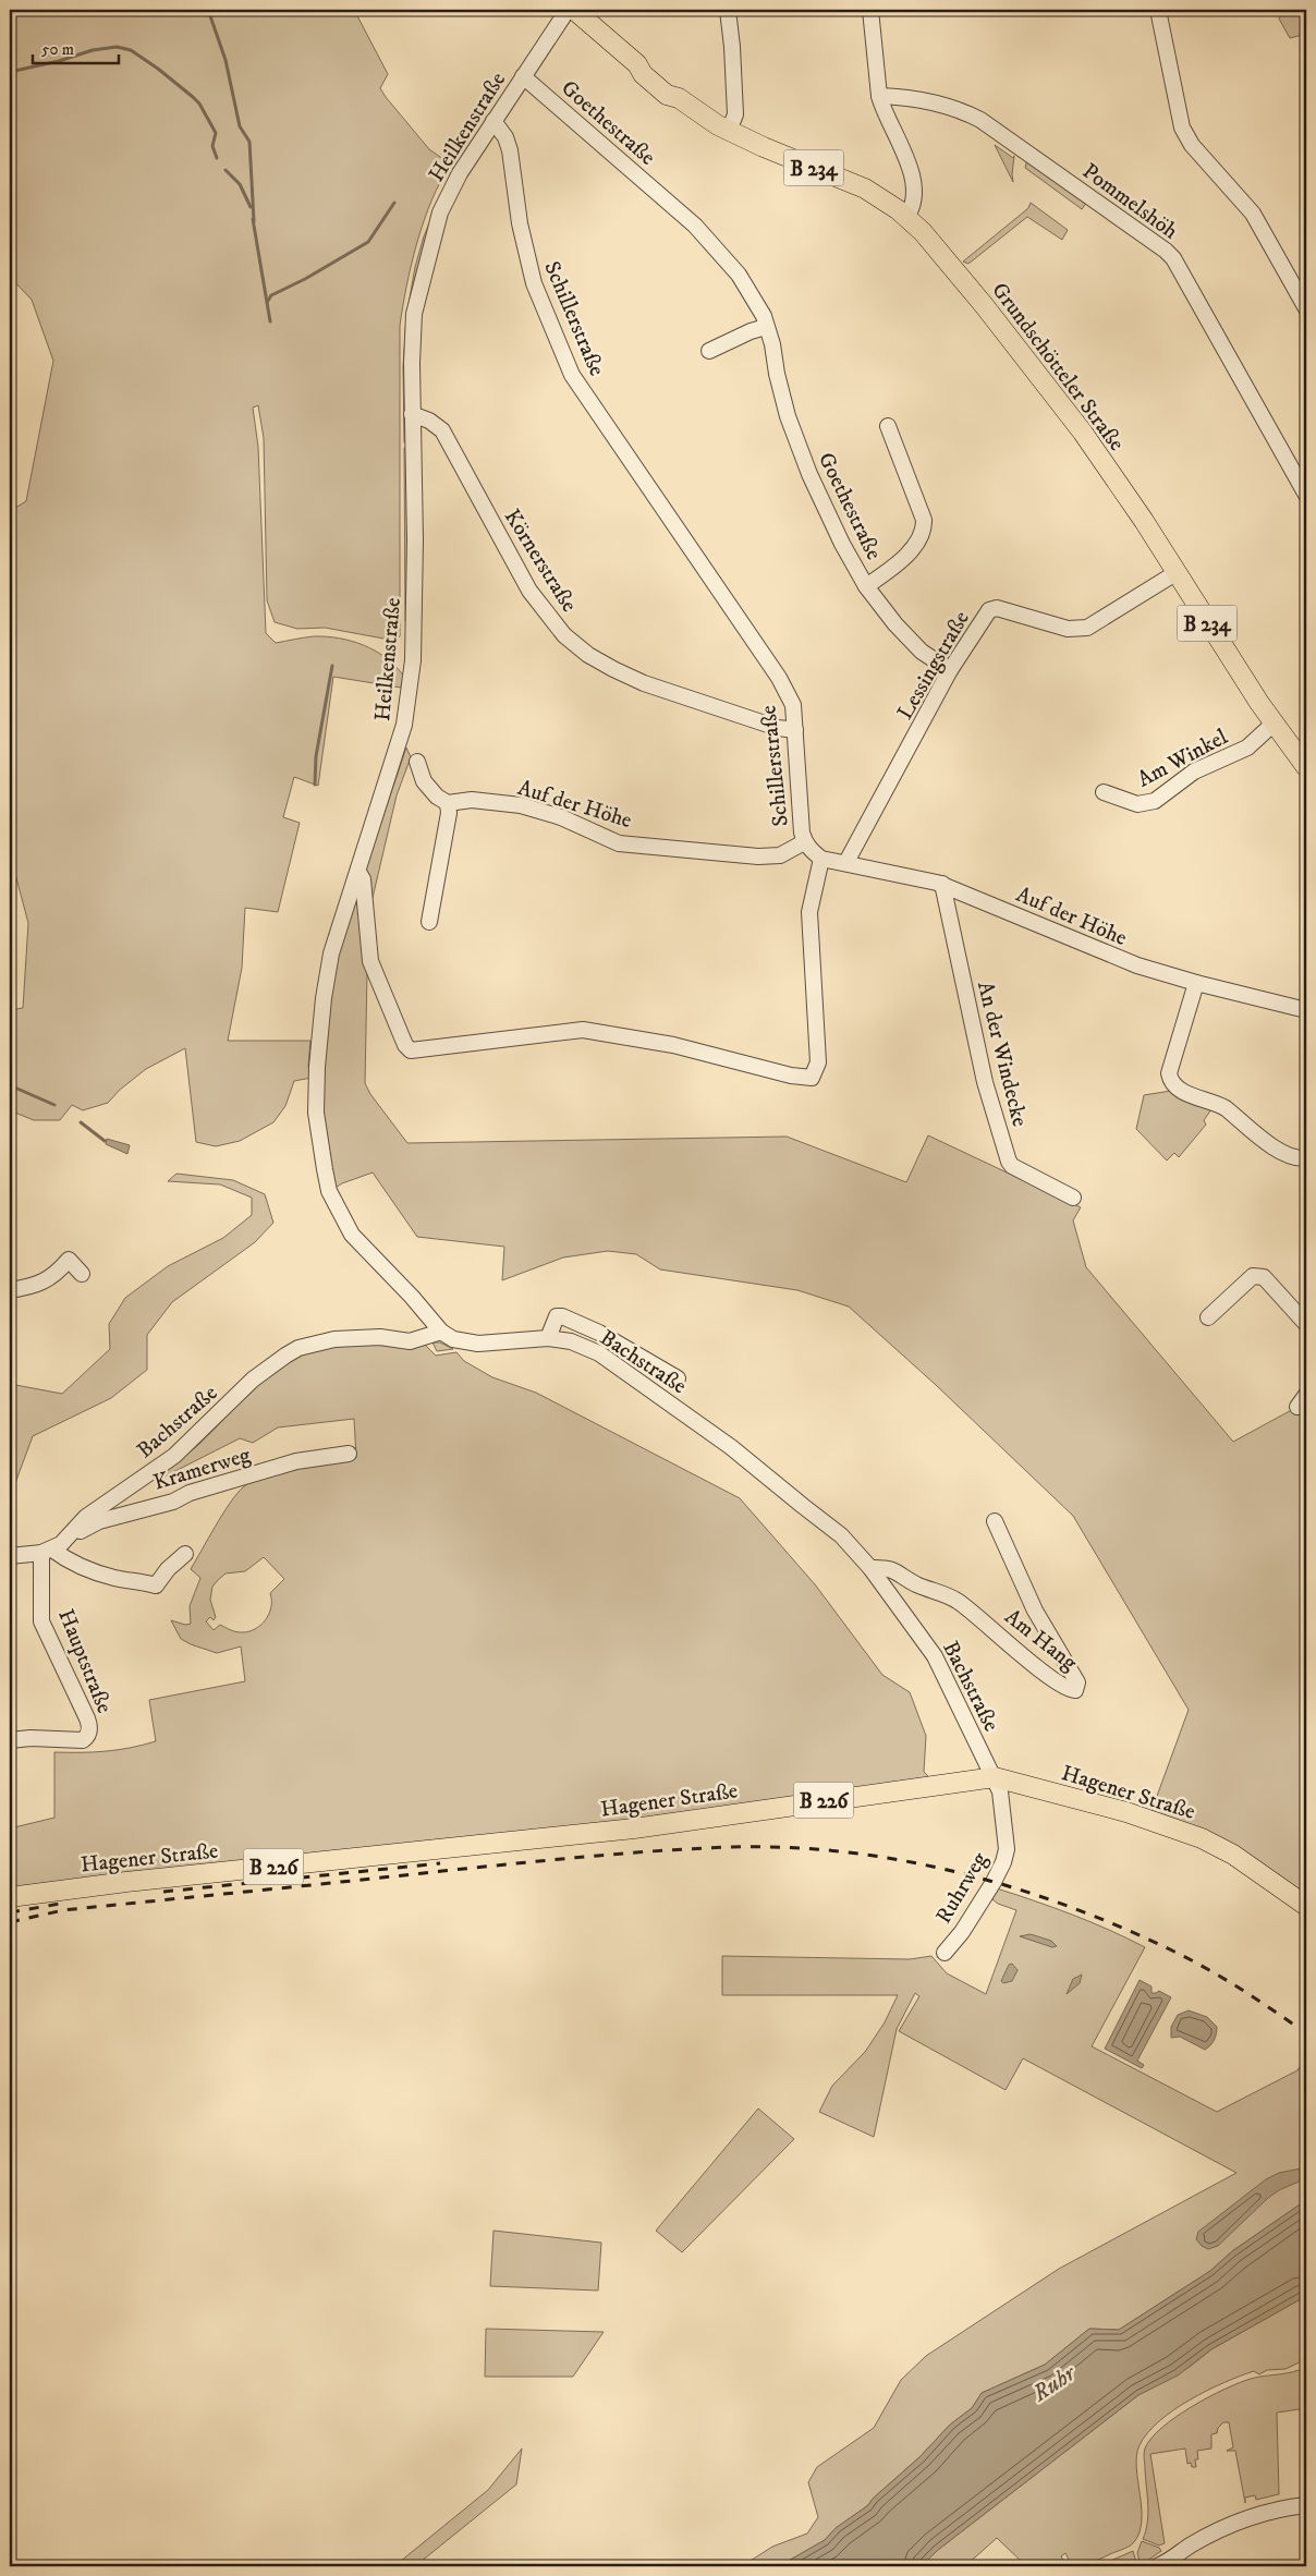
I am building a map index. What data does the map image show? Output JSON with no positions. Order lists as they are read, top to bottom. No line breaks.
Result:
{"streets":{"main road":["B 234","Grundschötteler Straße","Hagener Straße","B 226"],"street":["Goethestraße","Heilkenstraße","Pommelshöh","Schillerstraße","Körnerstraße","Lessingstraße","Am Winkel","Auf der Höhe","An der Windecke","Bachstraße","Kramerweg","Am Hang","Hauptstraße","Ruhrweg"]},"crossings":[["Goethestraße","Heilkenstraße"],["Goethestraße","Lessingstraße"],["Heilkenstraße","Schillerstraße"],["Heilkenstraße","Körnerstraße"],["Heilkenstraße","Bachstraße"],["Schillerstraße","Körnerstraße"],["Schillerstraße","Auf der Höhe"],["Grundschötteler Straße","Lessingstraße"],["Grundschötteler Straße","Am Winkel"],["Lessingstraße","Auf der Höhe"],["Auf der Höhe","An der Windecke"],["Bachstraße","Kramerweg"],["Bachstraße","Am Hang"],["Bachstraße","Hauptstraße"],["Bachstraße","Hagener Straße"],["Bachstraße","Ruhrweg"],["Hagener Straße","Ruhrweg"]],"water":["Ruhr"],"scale_bar":"50 m"}
